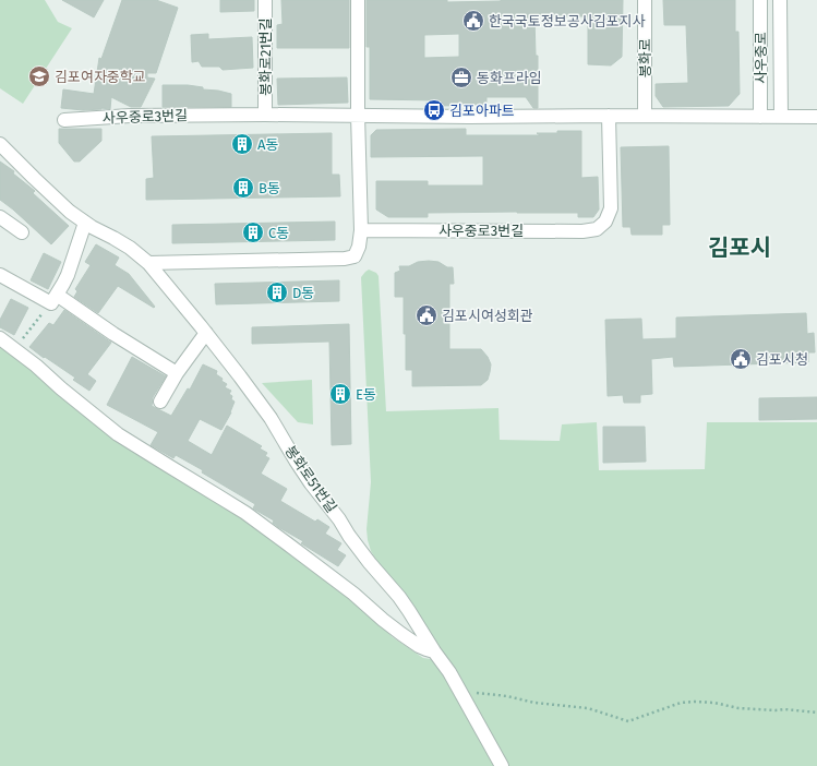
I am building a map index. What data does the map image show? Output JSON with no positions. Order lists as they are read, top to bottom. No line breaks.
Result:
{"streets":{"street":["봉화로21번길","봉화로","사우중로","사우중로3번길","봉화로51번길"]},"crossings":[["봉화로21번길","사우중로3번길"],["봉화로","사우중로3번길"],["사우중로","사우중로3번길"]],"districts":["김포시"],"places":{"public building":["한국국토정보공사김포지사","김포시여성회관","김포시청"],"school or university":["김포여자중학교"],"office":["동화프라임"],"bus stop":["김포아파트"],"building":["A동","B동","C동","D동","E동"]}}
